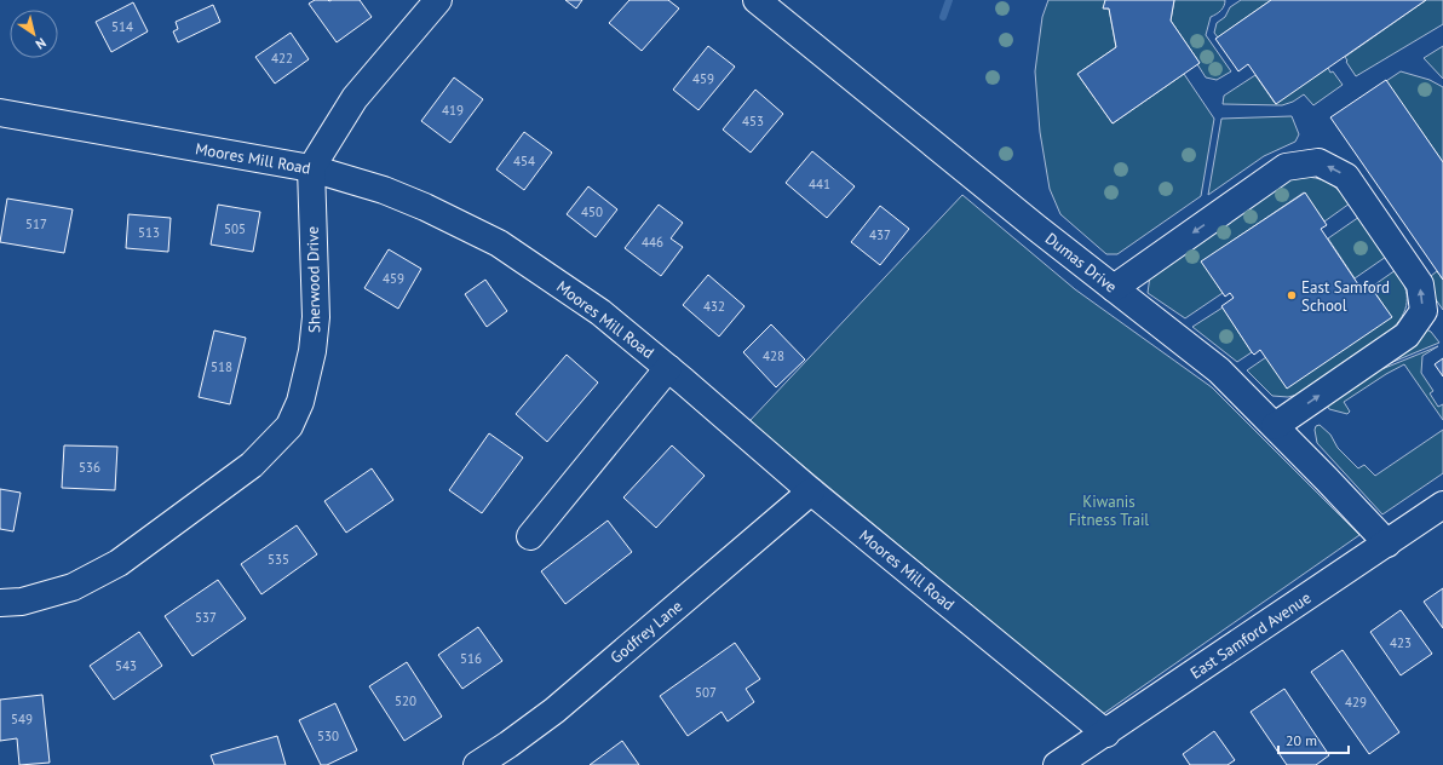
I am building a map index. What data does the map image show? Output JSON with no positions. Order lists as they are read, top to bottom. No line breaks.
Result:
{"streets":{"street":["Moores Mill Road","Dumas Drive","Sherwood Drive","Godfrey Lane","East Samford Avenue"]},"crossings":[["Moores Mill Road","Sherwood Drive"],["Moores Mill Road","Godfrey Lane"],["Moores Mill Road","East Samford Avenue"],["Dumas Drive","East Samford Avenue"]],"parks":["Kiwanis Fitness Trail"],"places":["East Samford School"],"house_numbers":["514","422","459","419","453","454","441","450","517","505","513","437","446","459","432","428","518","536","535","537","423","516","543","507","520","429","549","530"],"scale_bar":"20 m","north":"bottom right"}
